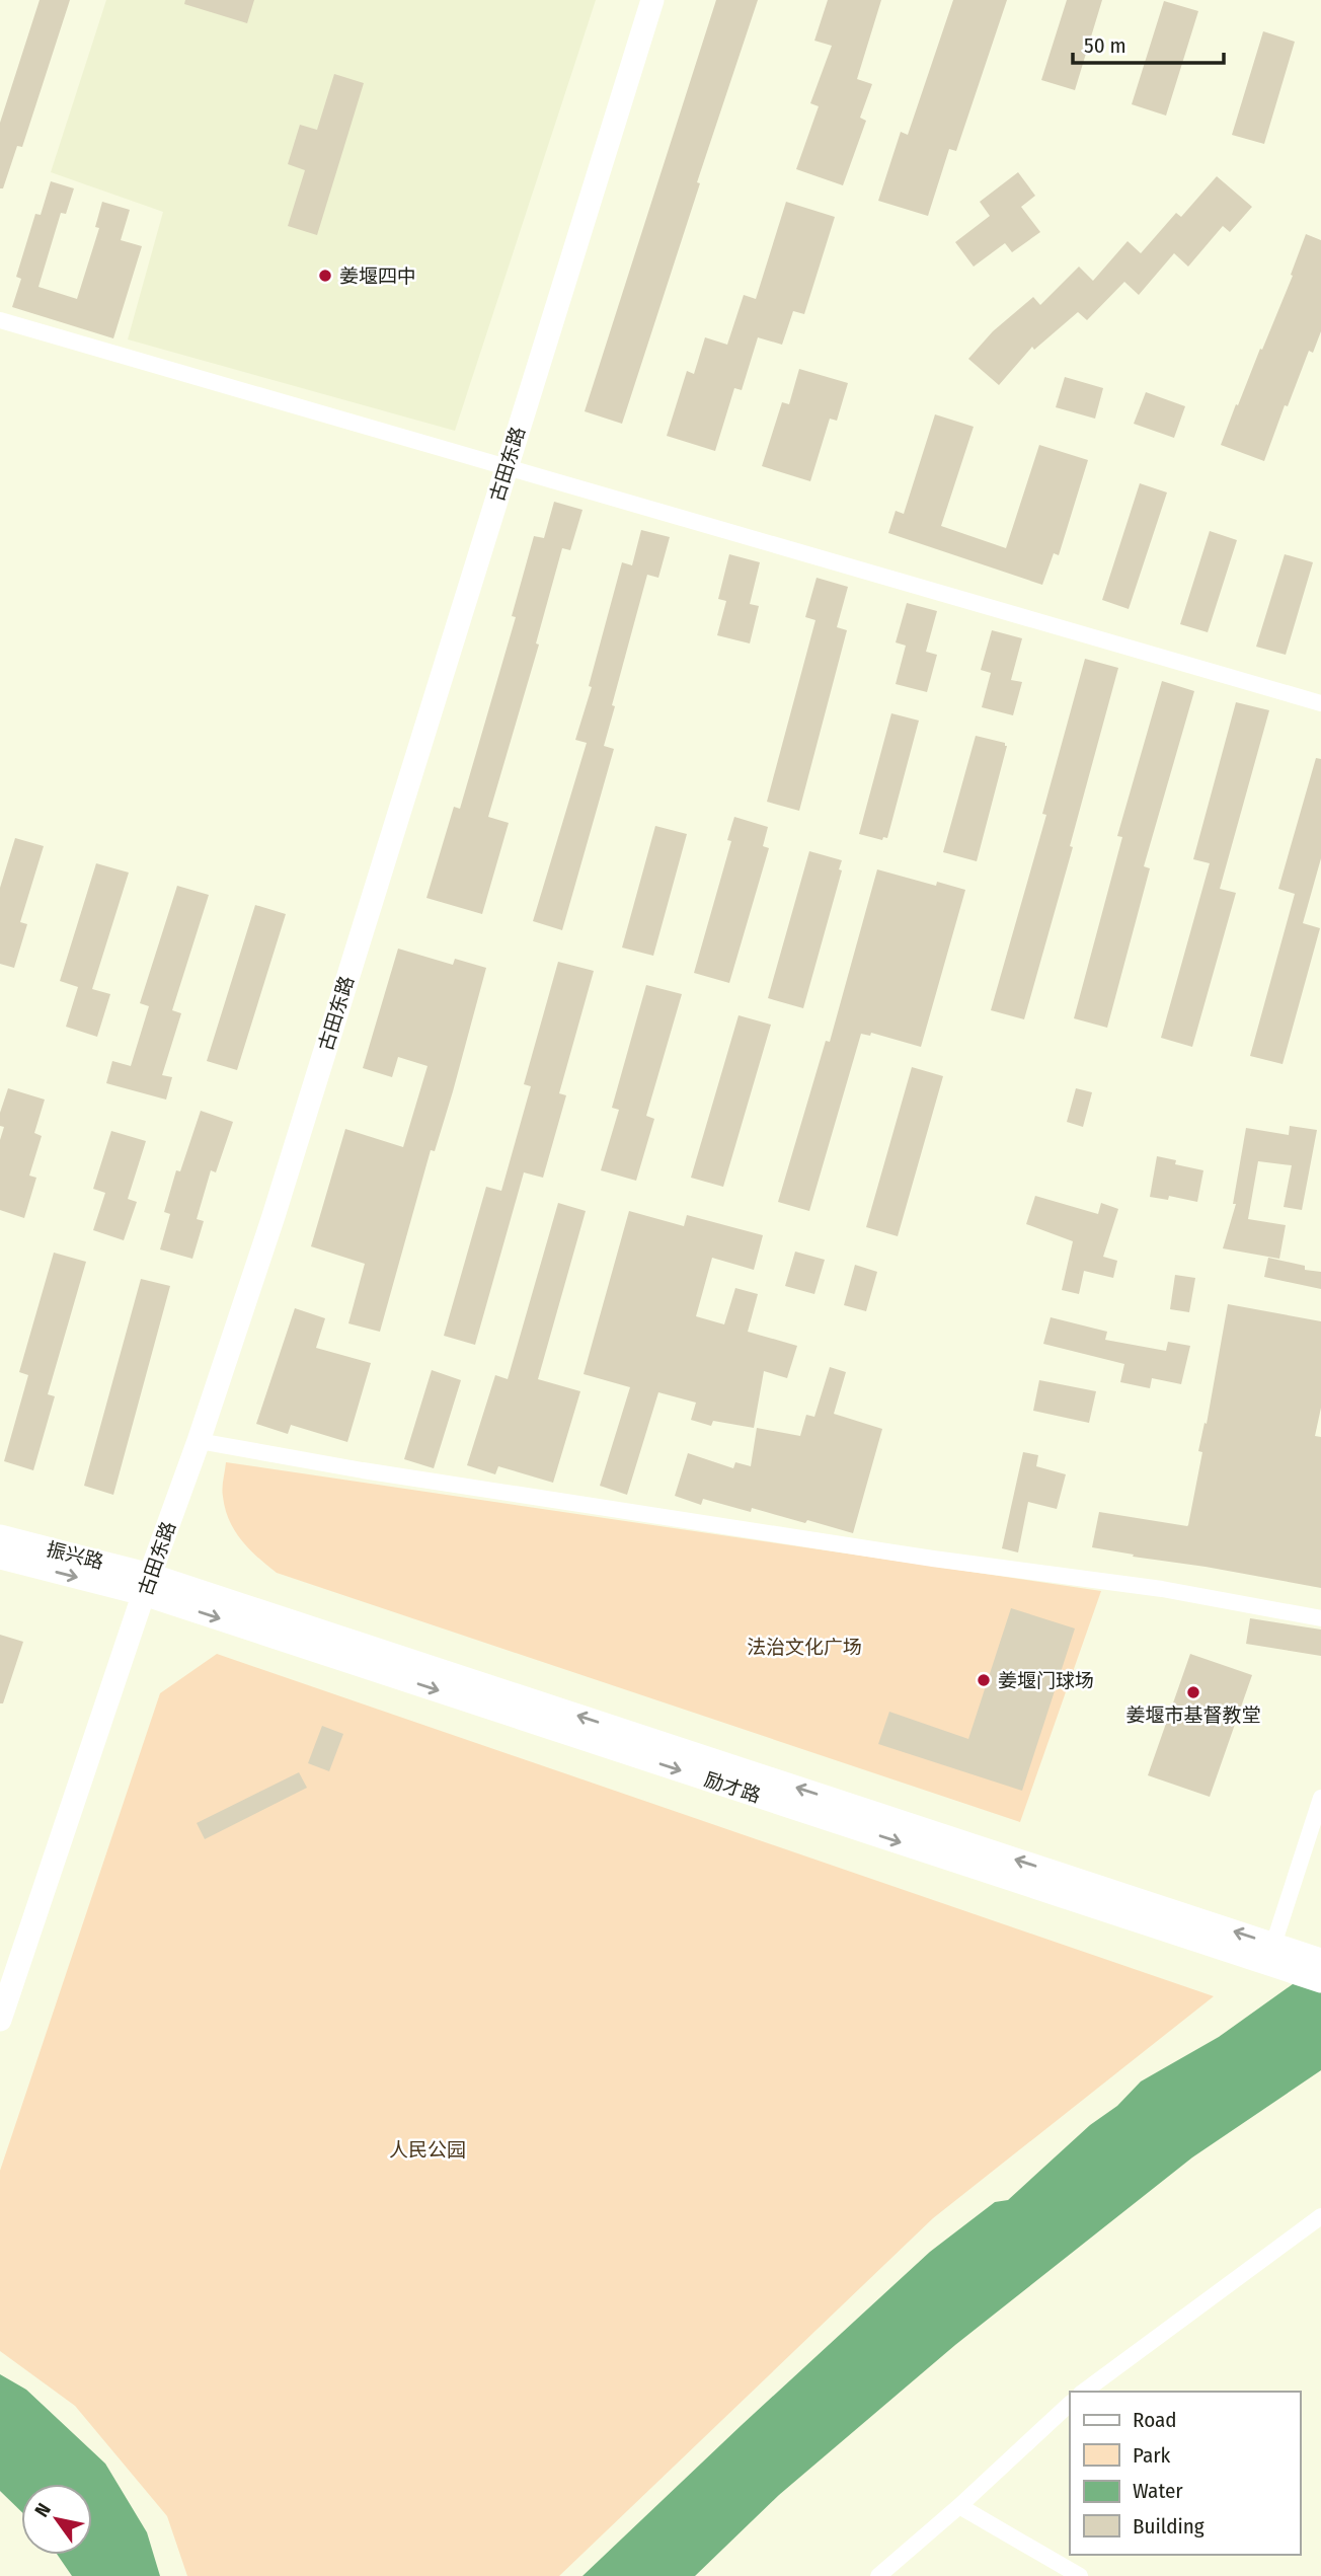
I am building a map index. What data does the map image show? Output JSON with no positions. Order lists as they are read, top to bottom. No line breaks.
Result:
{"streets":{"street":["古田东路","振兴路","励才路"]},"crossings":[["古田东路","振兴路"],["古田东路","励才路"],["振兴路","励才路"]],"parks":["法治文化广场","人民公园"],"places":["姜堰四中","姜堰门球场","姜堰市基督教堂"],"legend":["Road","Park","Water","Building"],"scale_bar":"50 m","north":"top left"}
